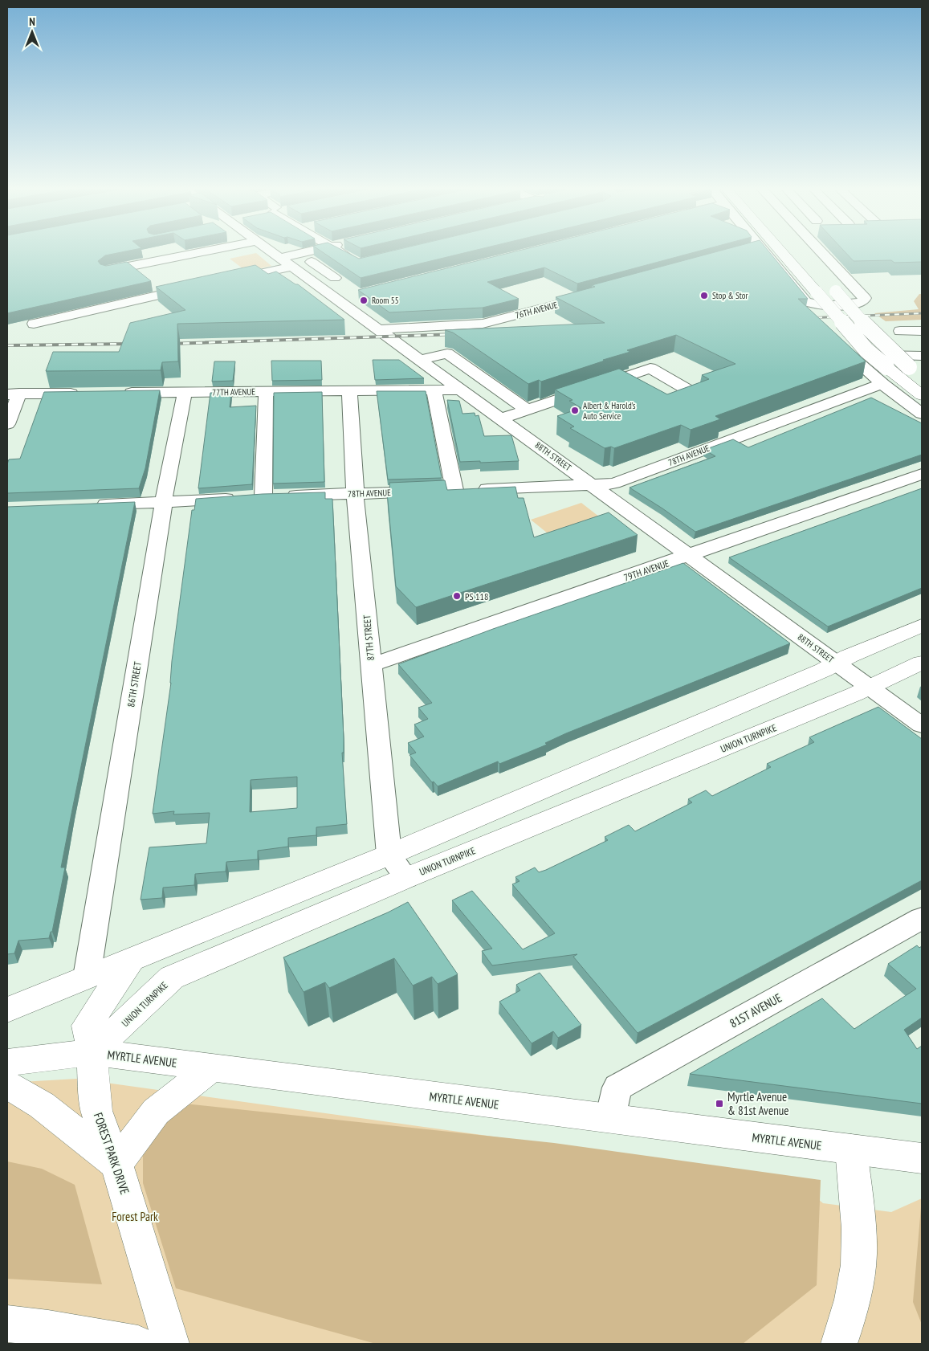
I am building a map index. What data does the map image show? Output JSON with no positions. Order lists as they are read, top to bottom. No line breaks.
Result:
{"streets":{"main road":["UNION TURNPIKE","MYRTLE AVENUE","FOREST PARK DRIVE"],"street":["76TH AVENUE","77TH AVENUE","78TH AVENUE","88TH STREET","79TH AVENUE","87TH STREET","86TH STREET","81ST AVENUE"]},"crossings":[["76TH AVENUE","88TH STREET"],["77TH AVENUE","88TH STREET"],["77TH AVENUE","87TH STREET"],["77TH AVENUE","86TH STREET"],["78TH AVENUE","88TH STREET"],["78TH AVENUE","87TH STREET"],["78TH AVENUE","86TH STREET"],["88TH STREET","79TH AVENUE"],["88TH STREET","UNION TURNPIKE"],["79TH AVENUE","87TH STREET"],["UNION TURNPIKE","MYRTLE AVENUE"],["UNION TURNPIKE","FOREST PARK DRIVE"],["81ST AVENUE","MYRTLE AVENUE"],["MYRTLE AVENUE","FOREST PARK DRIVE"]],"parks":["Forest Park"],"places":{"other":["Stop & Stor","Room 55","Albert & Harold’s Auto Service","PS 118"],"transit":["Myrtle Avenue & 81st Avenue"]},"north":"top"}
